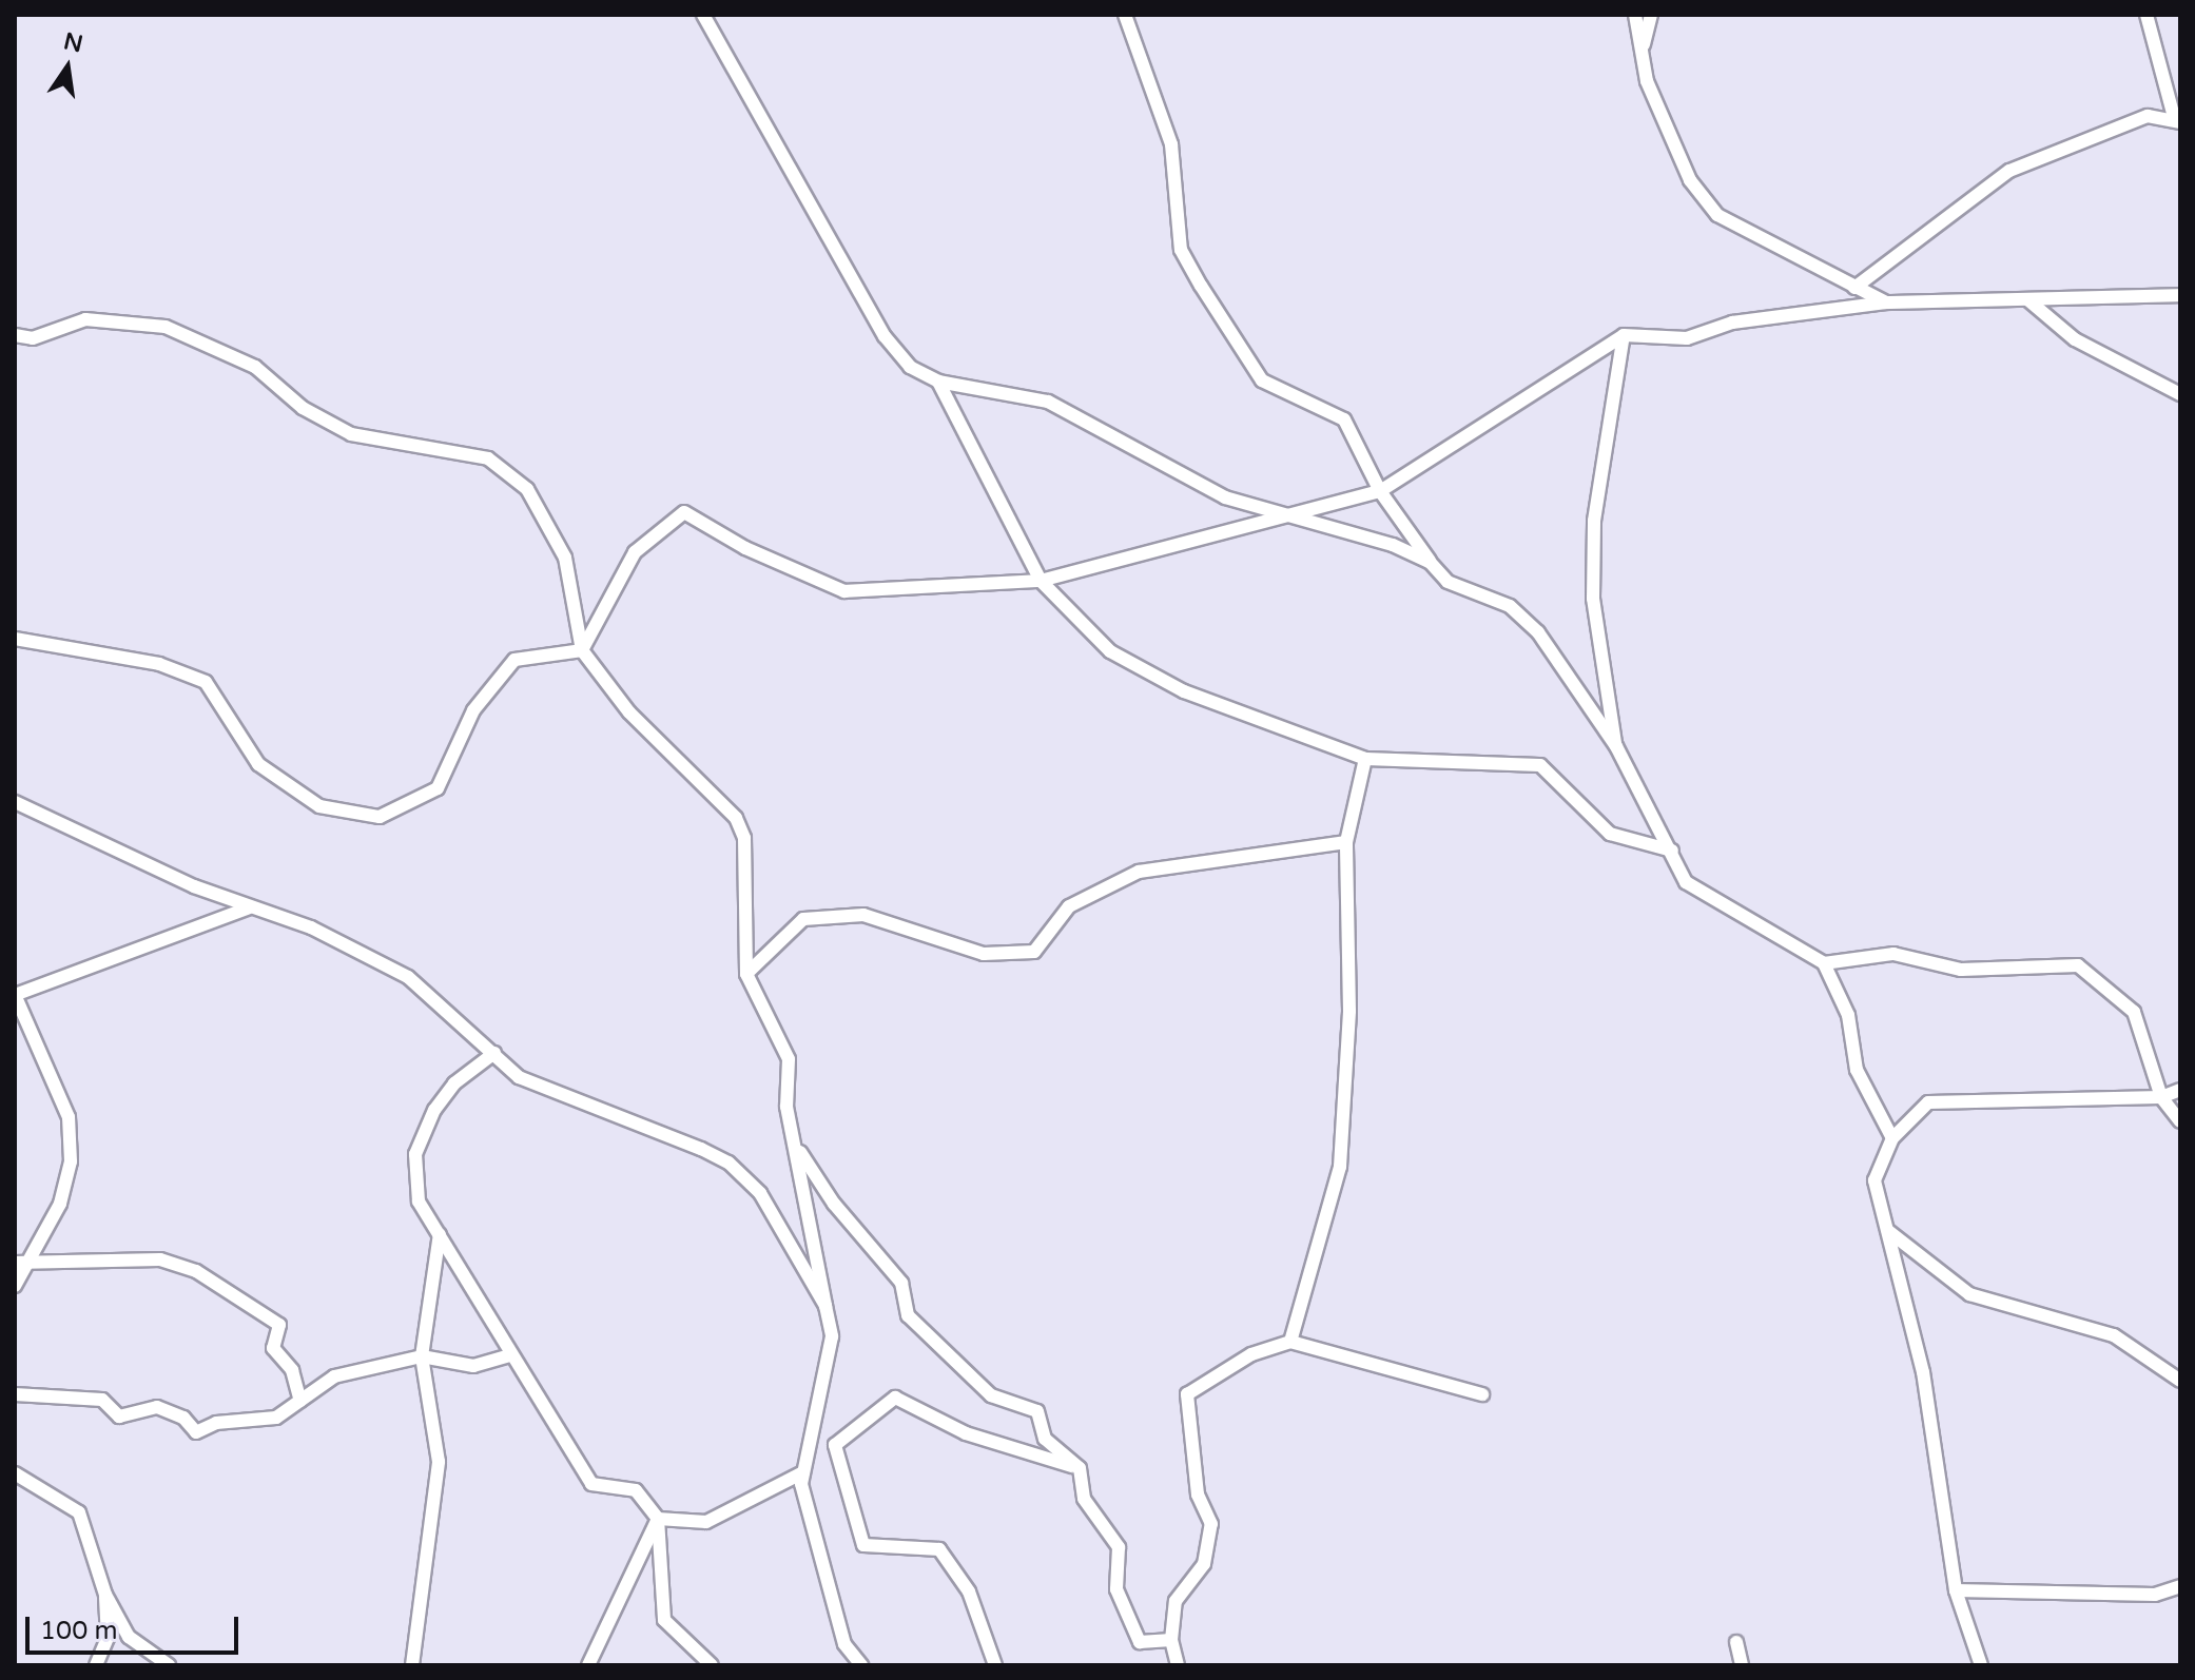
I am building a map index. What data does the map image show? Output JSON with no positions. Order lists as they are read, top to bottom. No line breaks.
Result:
{"scale_bar":"100 m","north":"top"}
